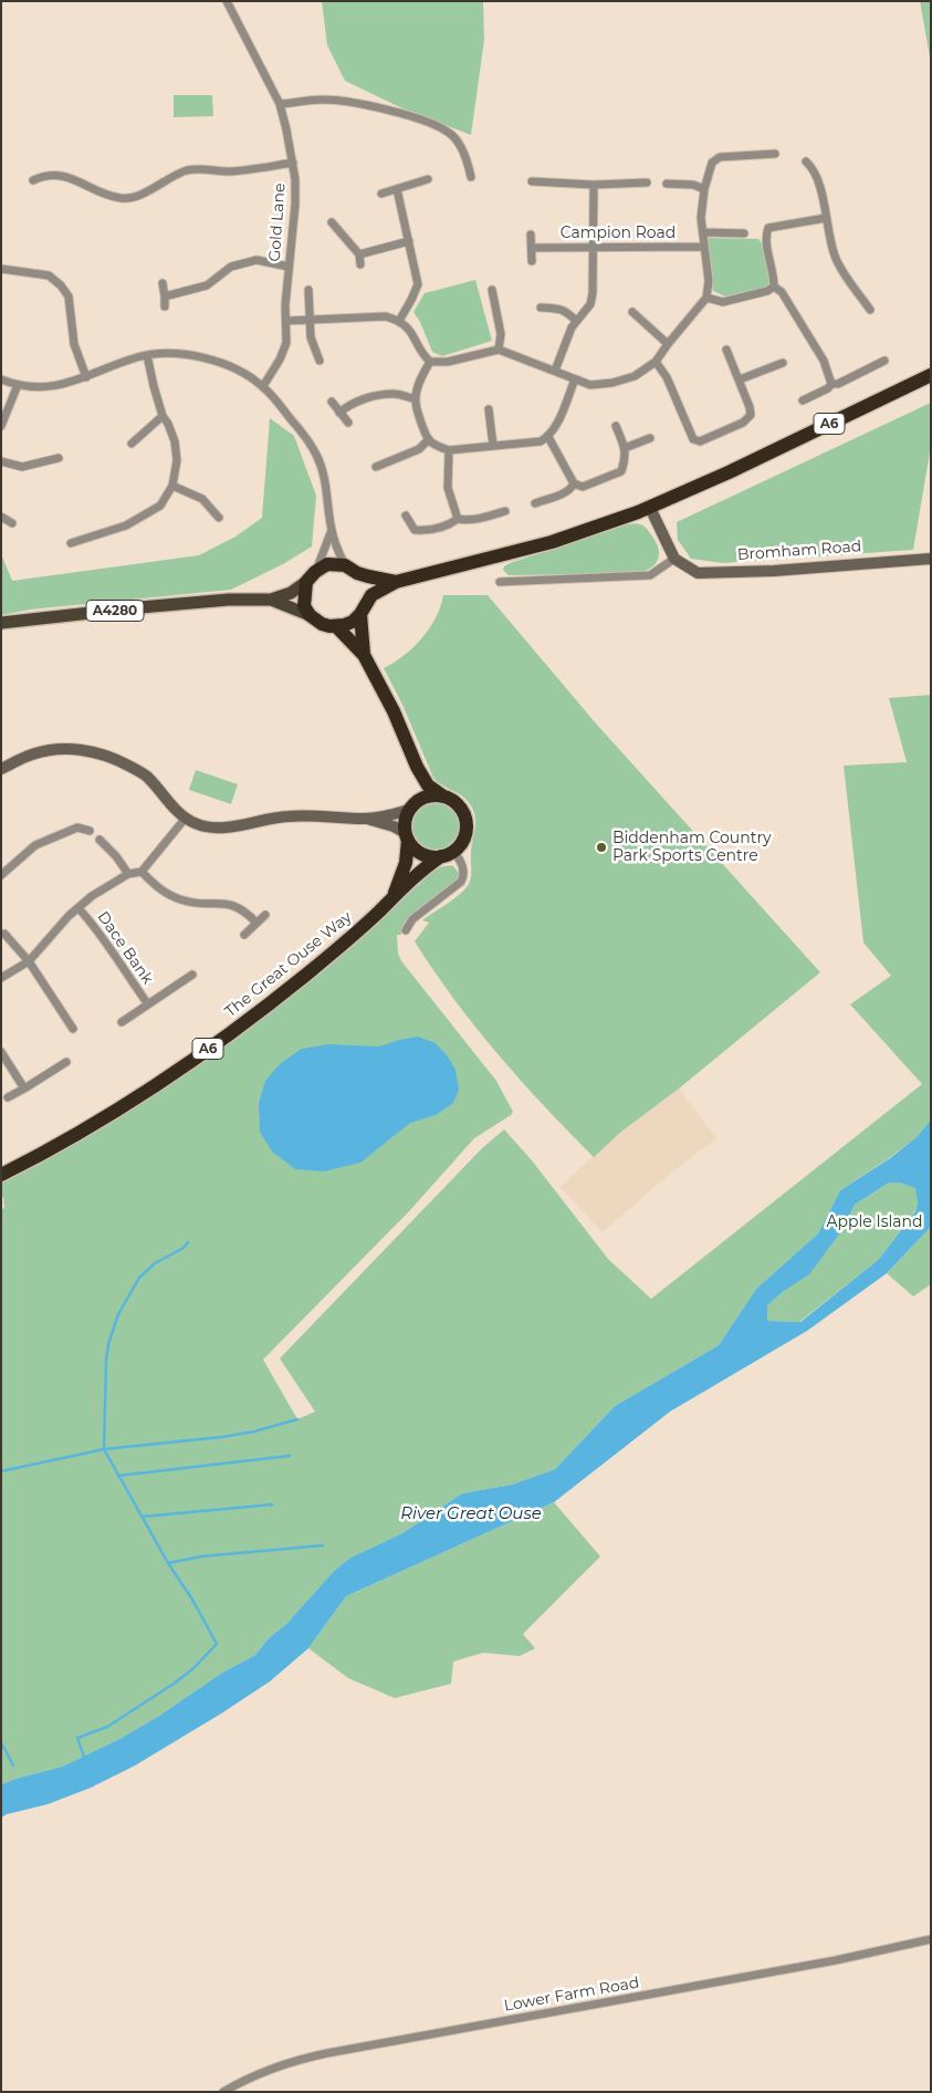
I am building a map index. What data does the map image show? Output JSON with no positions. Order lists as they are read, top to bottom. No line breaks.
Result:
{"streets":{"highway":["A6","The Great Ouse Way"],"main road":["A4280"],"street":["Gold Lane","Campion Road","Bromham Road","Dace Bank","Lower Farm Road"]},"crossings":[["A6","A4280"],["A6","The Great Ouse Way"]],"water":["River Great Ouse"],"parks":["Apple Island"],"places":["Biddenham Country Park Sports Centre"]}
